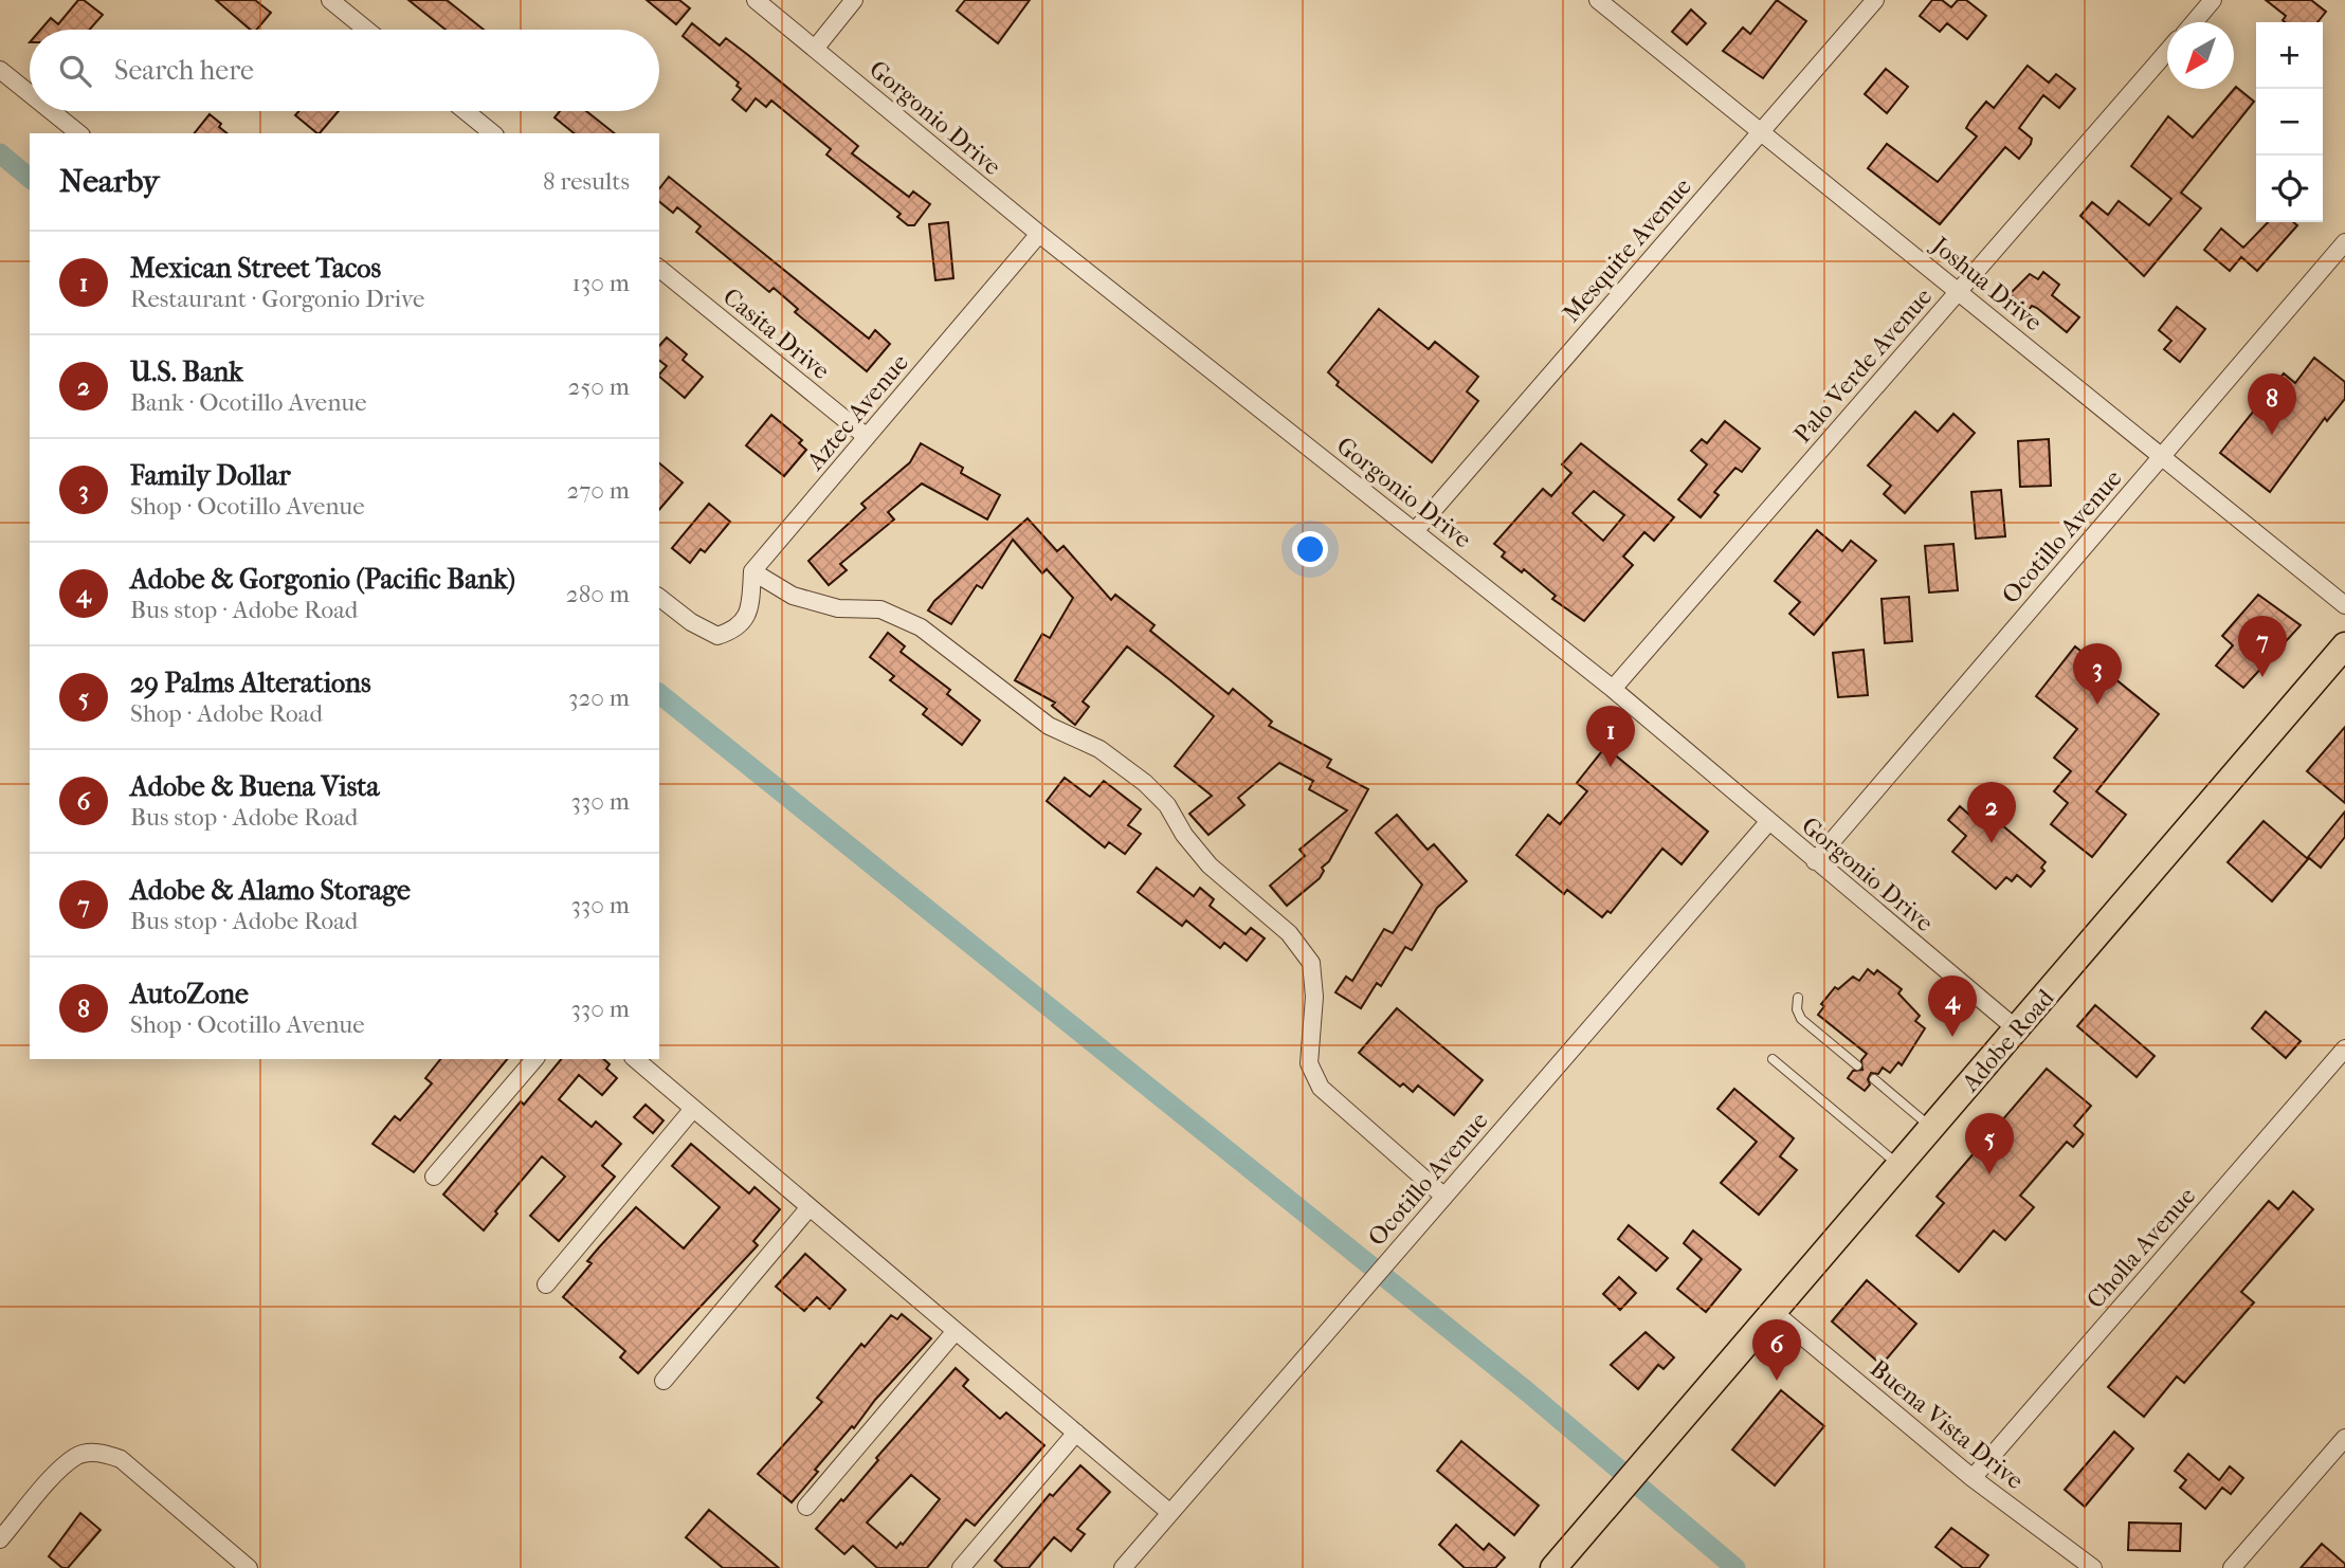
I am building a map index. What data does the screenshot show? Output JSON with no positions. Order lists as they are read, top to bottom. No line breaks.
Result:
{"streets":{"main road":["Adobe Road"],"street":["Gorgonio Drive","Mesquite Avenue","Joshua Drive","Casita Drive","Palo Verde Avenue","Aztec Avenue","Ocotillo Avenue","Cholla Avenue","Buena Vista Drive"]},"crossings":[["Gorgonio Drive","Mesquite Avenue"],["Gorgonio Drive","Palo Verde Avenue"],["Gorgonio Drive","Aztec Avenue"],["Gorgonio Drive","Ocotillo Avenue"],["Gorgonio Drive","Adobe Road"],["Mesquite Avenue","Joshua Drive"],["Joshua Drive","Palo Verde Avenue"],["Joshua Drive","Ocotillo Avenue"],["Casita Drive","Aztec Avenue"],["Adobe Road","Buena Vista Drive"],["Cholla Avenue","Buena Vista Drive"]],"north":"bottom left","page":{"map_buttons":["+","−"],"search":"Search here","heading":["Nearby","8 results"],"list":[{"mark":"1","name":"Mexican Street Tacos","note":"Restaurant · Gorgonio Drive","value":"130 m"},{"mark":"2","name":"U.S. Bank","note":"Bank · Ocotillo Avenue","value":"250 m"},{"mark":"3","name":"Family Dollar","note":"Shop · Ocotillo Avenue","value":"270 m"},{"mark":"4","name":"Adobe & Gorgonio (Pacific Bank)","note":"Bus stop · Adobe Road","value":"280 m"},{"mark":"5","name":"29 Palms Alterations","note":"Shop · Adobe Road","value":"320 m"},{"mark":"6","name":"Adobe & Buena Vista","note":"Bus stop · Adobe Road","value":"330 m"},{"mark":"7","name":"Adobe & Alamo Storage","note":"Bus stop · Adobe Road","value":"330 m"},{"mark":"8","name":"AutoZone","note":"Shop · Ocotillo Avenue","value":"330 m"}],"pins":["8","7","3","1","2","4","5","6"]}}
